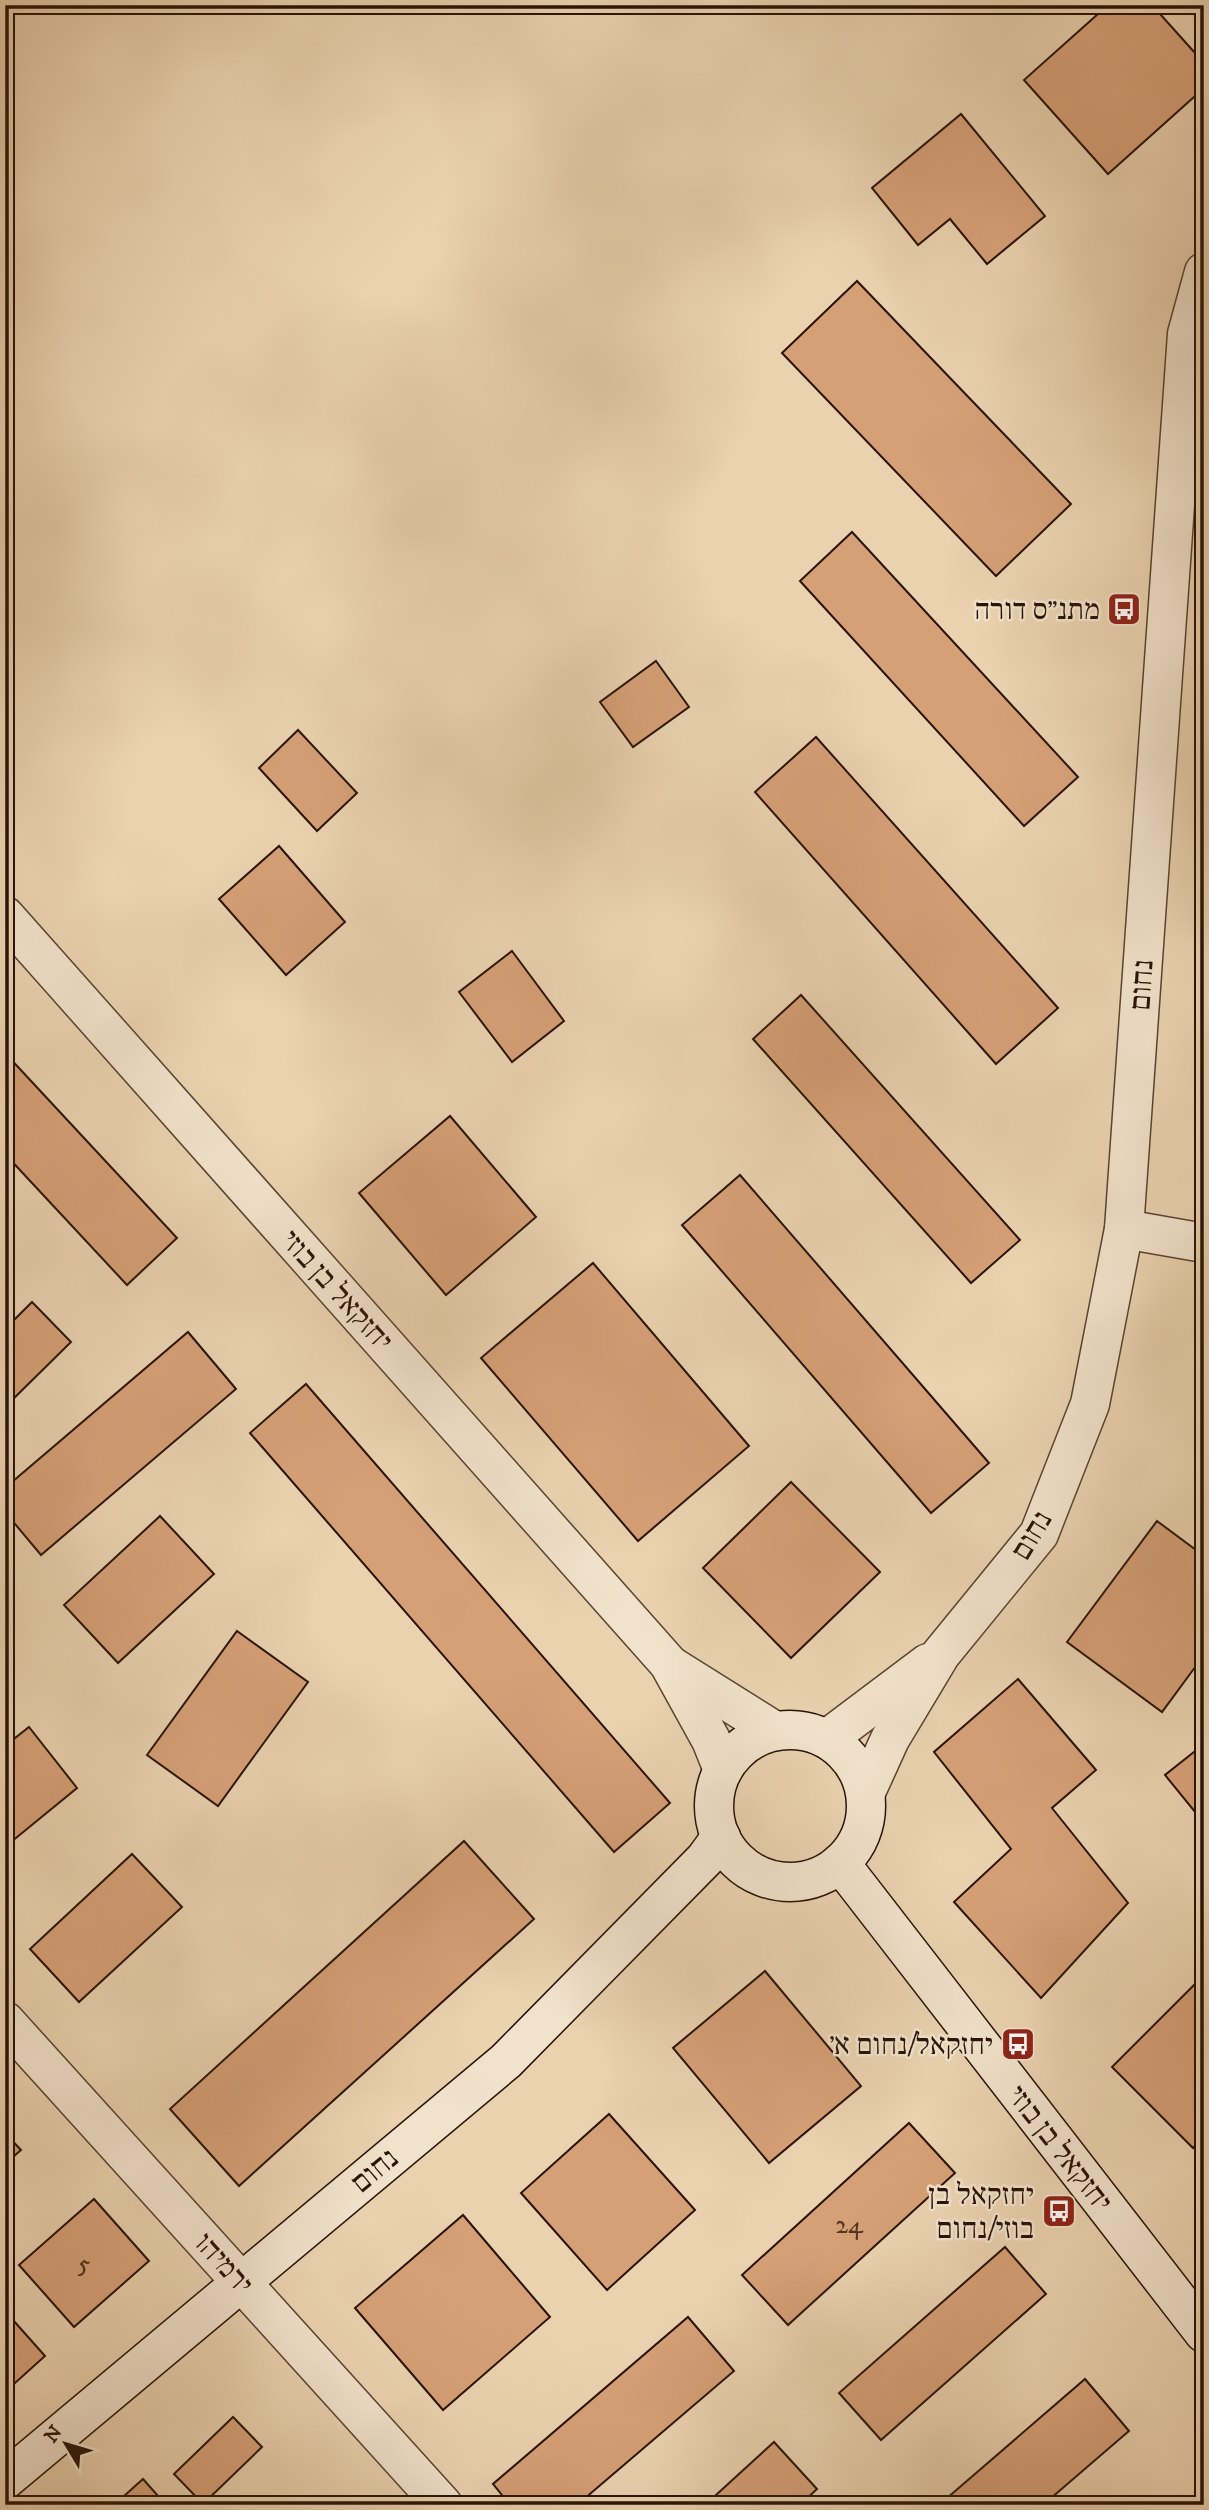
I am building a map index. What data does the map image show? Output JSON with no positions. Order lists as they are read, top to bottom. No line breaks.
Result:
{"streets":{"street":["נחום","יחזקאל בן בוזי","ירמיהו"]},"crossings":[["נחום","יחזקאל בן בוזי"],["נחום","ירמיהו"]],"places":{"bus stop":["מתנ״ס דורה","יחזקאל/נחום א׳","יחזקאל בן בוזי/נחום"]},"house_numbers":["24","5"],"north":"top left"}
